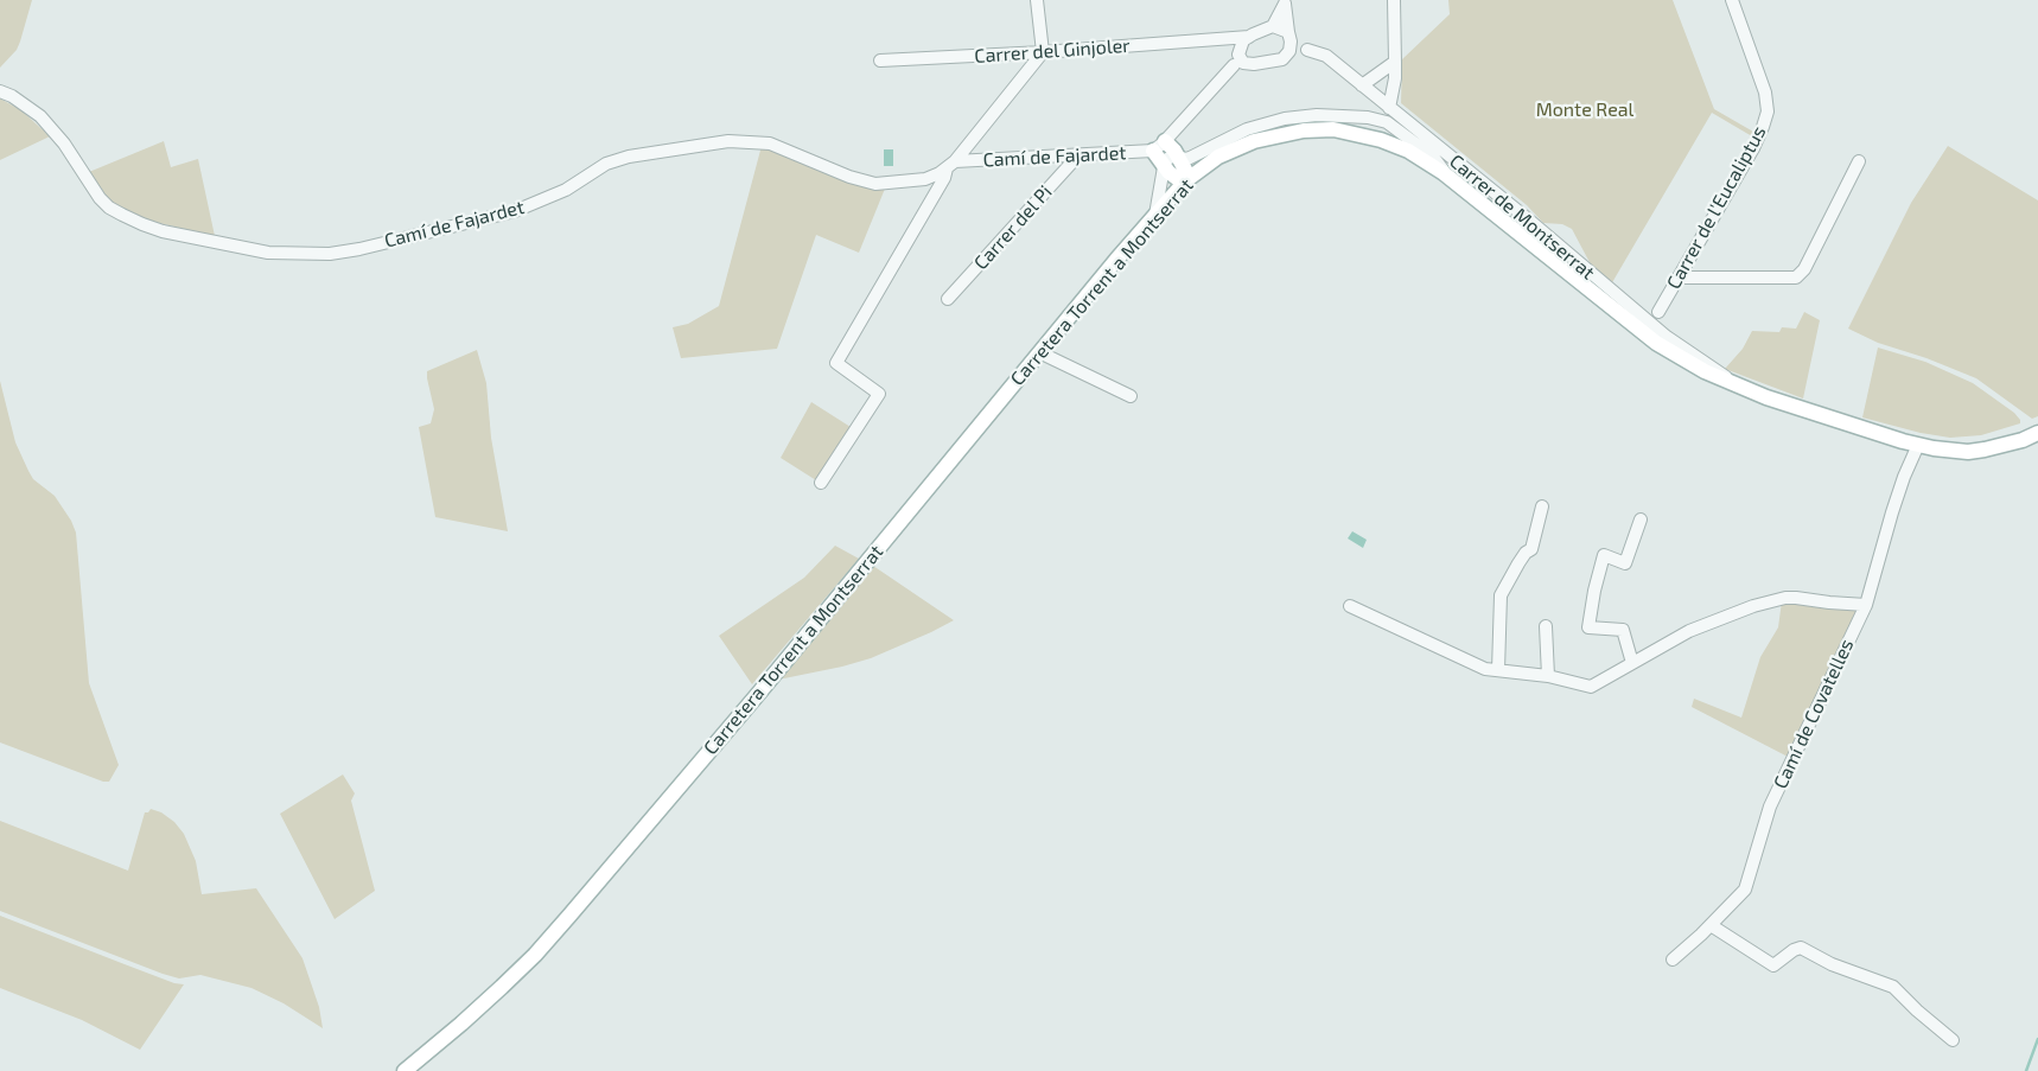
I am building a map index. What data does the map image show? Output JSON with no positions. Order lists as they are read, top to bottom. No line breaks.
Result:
{"streets":{"main road":["Carretera Torrent a Montserrat"],"street":["Carrer del Ginjoler","Camí de Fajardet","Carrer de l'Eucaliptus","Carrer de Montserrat","Carrer del Pi","Camí de Covatelles"]},"crossings":[["Camí de Fajardet","Carrer del Pi"],["Carrer de Montserrat","Carretera Torrent a Montserrat"],["Carretera Torrent a Montserrat","Camí de Covatelles"]],"parks":["Monte Real"]}
